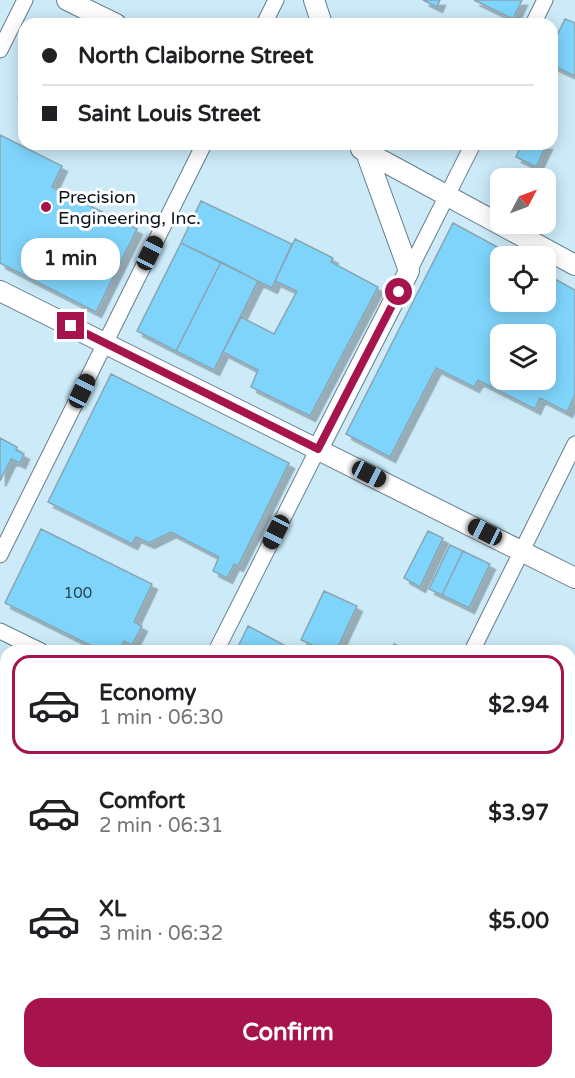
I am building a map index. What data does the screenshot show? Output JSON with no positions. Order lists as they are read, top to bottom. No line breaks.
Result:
{"places":["Precision Engineering, Inc."],"house_numbers":["100"],"north":"top right","page":{"banner":["North Claiborne Street","Saint Louis Street"],"bubble":"1 min","list":[{"name":"Economy","note":"1 min · 06:30","value":"$2.94"},{"name":"Comfort","note":"2 min · 06:31","value":"$3.97"},{"name":"XL","note":"3 min · 06:32","value":"$5.00"}],"buttons":"Confirm"}}
